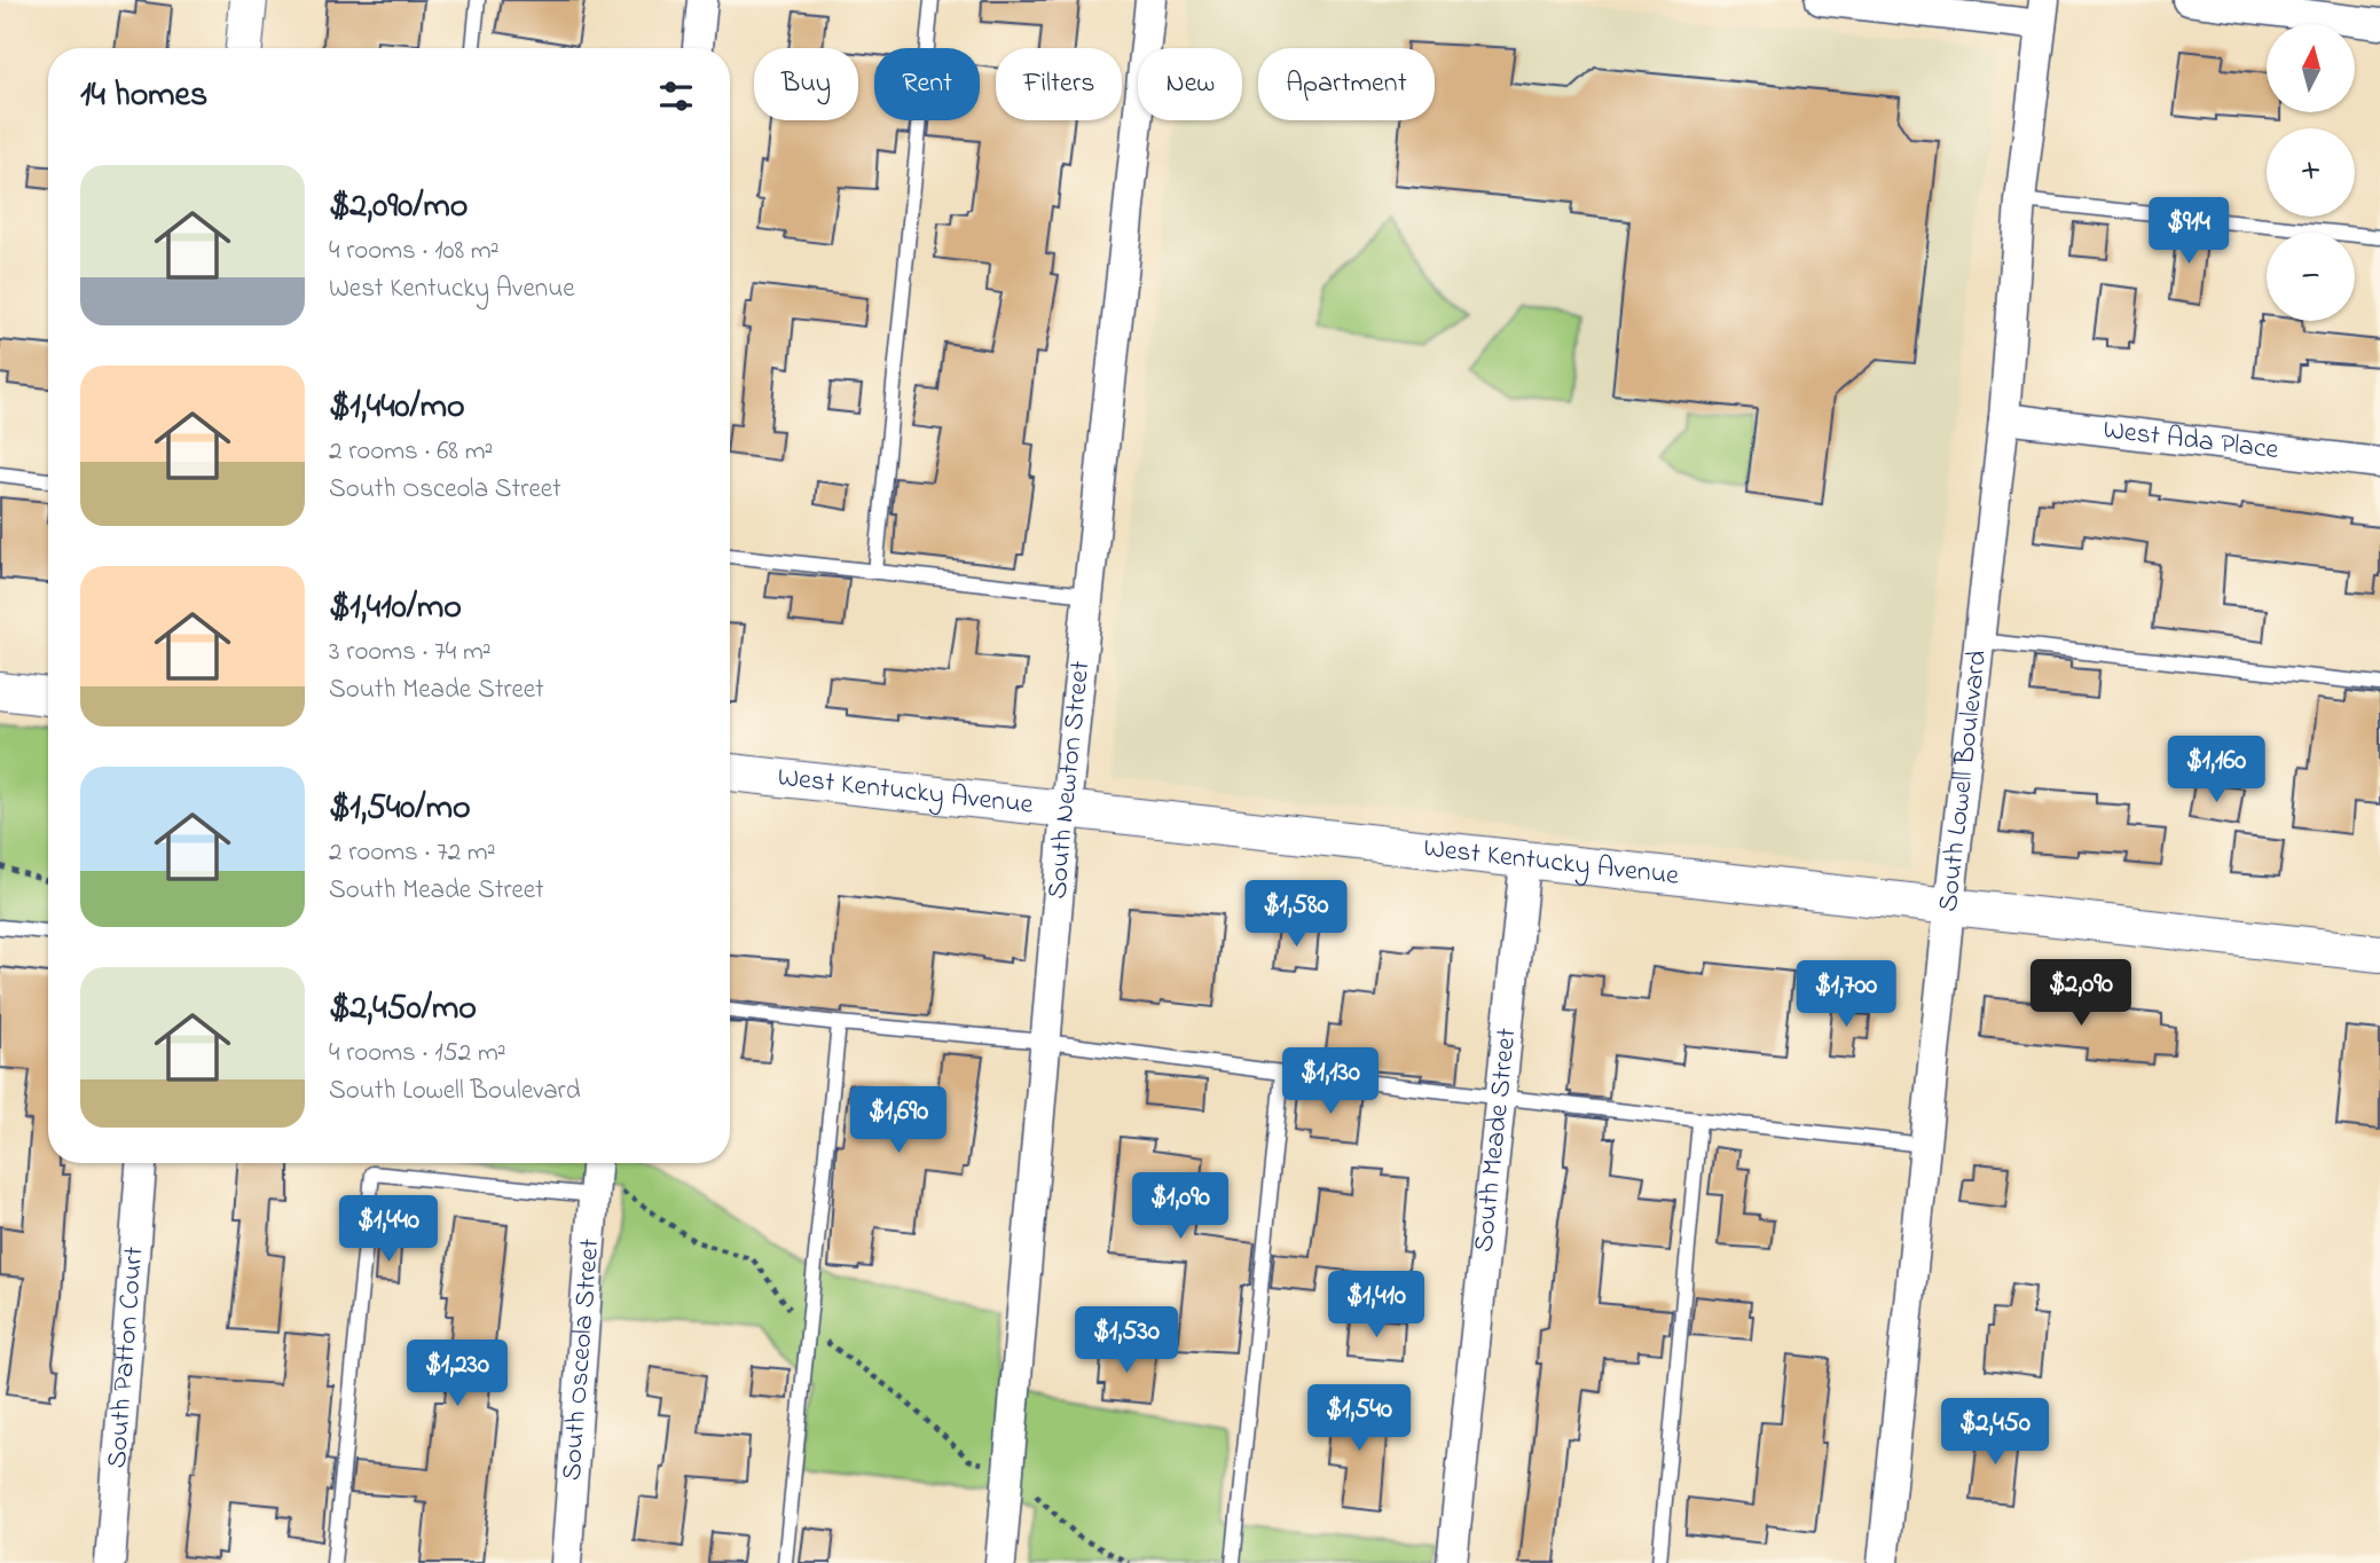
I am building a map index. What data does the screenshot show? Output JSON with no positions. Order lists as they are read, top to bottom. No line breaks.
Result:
{"streets":{"street":["West Ada Place","South Newton Street","South Lowell Boulevard","West Kentucky Avenue","South Meade Street","South Patton Court","South Osceola Street"]},"crossings":[["West Ada Place","South Lowell Boulevard"],["South Newton Street","West Kentucky Avenue"],["South Lowell Boulevard","West Kentucky Avenue"],["West Kentucky Avenue","South Meade Street"]],"north":"top","page":{"map_buttons":["+","−"],"chip":["Buy","Rent","Filters","New","Apartment"],"heading":"14 homes","list":[{"name":"$2,090/mo","note":"4 rooms · 108 m² · West Kentucky Avenue"},{"name":"$1,440/mo","note":"2 rooms · 68 m² · South Osceola Street"},{"name":"$1,410/mo","note":"3 rooms · 74 m² · South Meade Street"},{"name":"$1,540/mo","note":"2 rooms · 72 m² · South Meade Street"},{"name":"$2,450/mo","note":"4 rooms · 152 m² · South Lowell Boulevard"}],"price":["$914","$1,160","$1,580","$2,090","$1,700","$1,130","$1,690","$1,090","$1,440","$1,410","$1,530","$1,230","$1,540","$2,450"]}}
